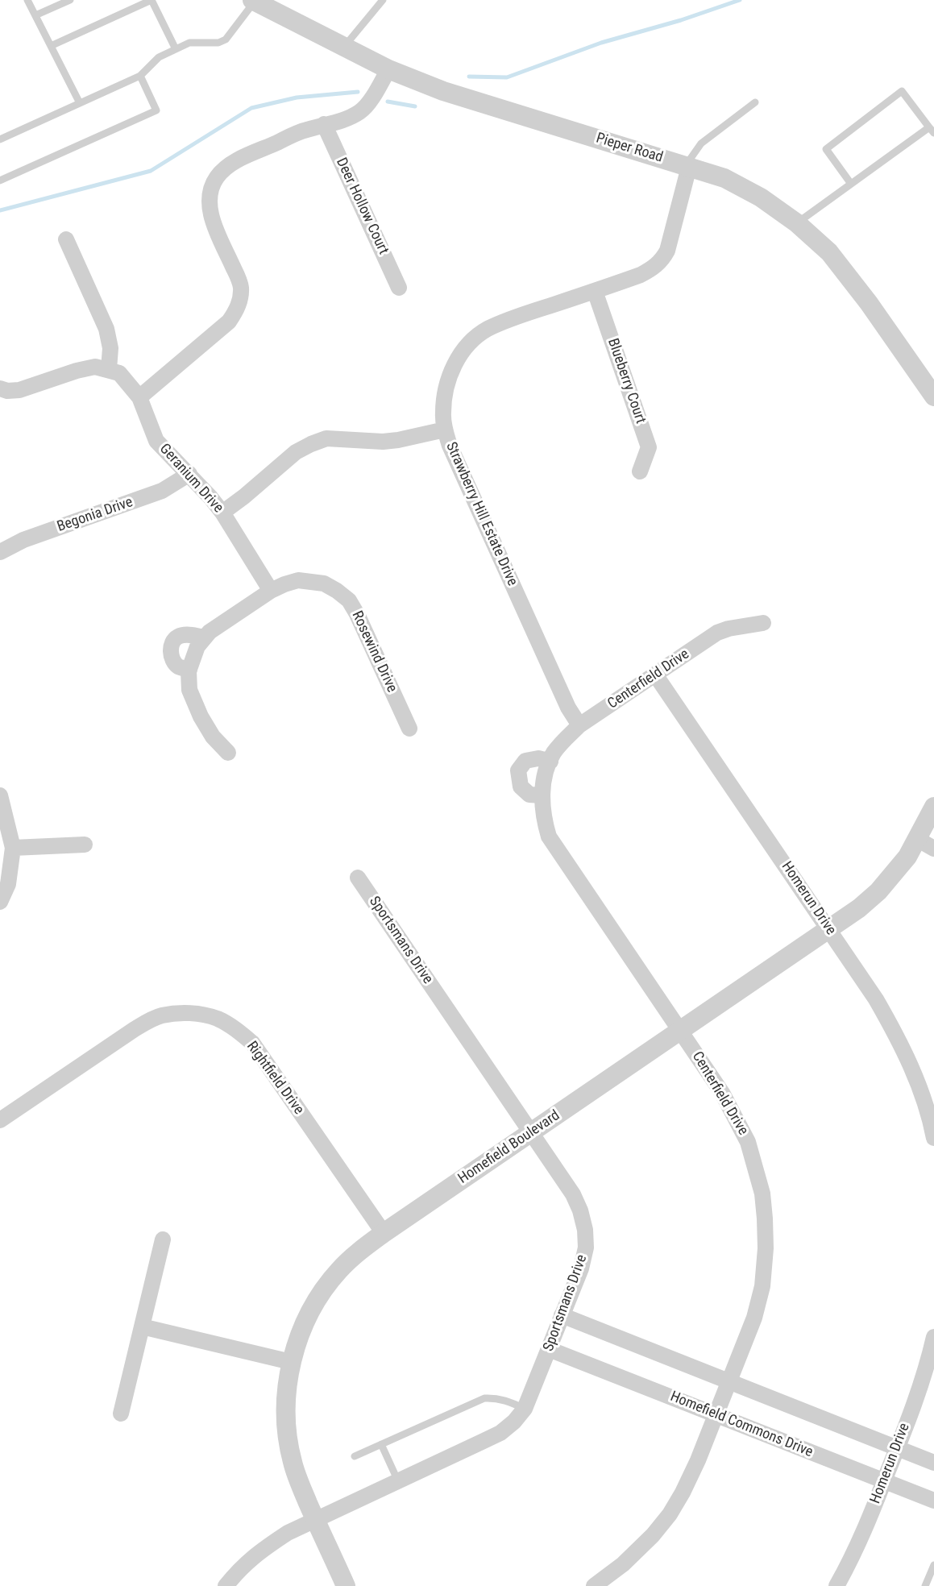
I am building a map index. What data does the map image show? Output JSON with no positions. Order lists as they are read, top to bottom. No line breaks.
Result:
{"streets":{"street":["Pieper Road","Deer Hollow Court","Blueberry Court","Geranium Drive","Strawberry Hill Estate Drive","Begonia Drive","Rosewind Drive","Centerfield Drive","Homerun Drive","Sportsmans Drive","Rightfield Drive","Homefield Boulevard","Homefield Commons Drive"]},"crossings":[["Pieper Road","Strawberry Hill Estate Drive"],["Blueberry Court","Strawberry Hill Estate Drive"],["Geranium Drive","Begonia Drive"],["Geranium Drive","Rosewind Drive"],["Strawberry Hill Estate Drive","Centerfield Drive"],["Centerfield Drive","Homerun Drive"],["Centerfield Drive","Homefield Boulevard"],["Centerfield Drive","Homefield Commons Drive"],["Homerun Drive","Homefield Boulevard"],["Homerun Drive","Homefield Commons Drive"],["Sportsmans Drive","Homefield Boulevard"],["Sportsmans Drive","Homefield Commons Drive"],["Rightfield Drive","Homefield Boulevard"]]}
